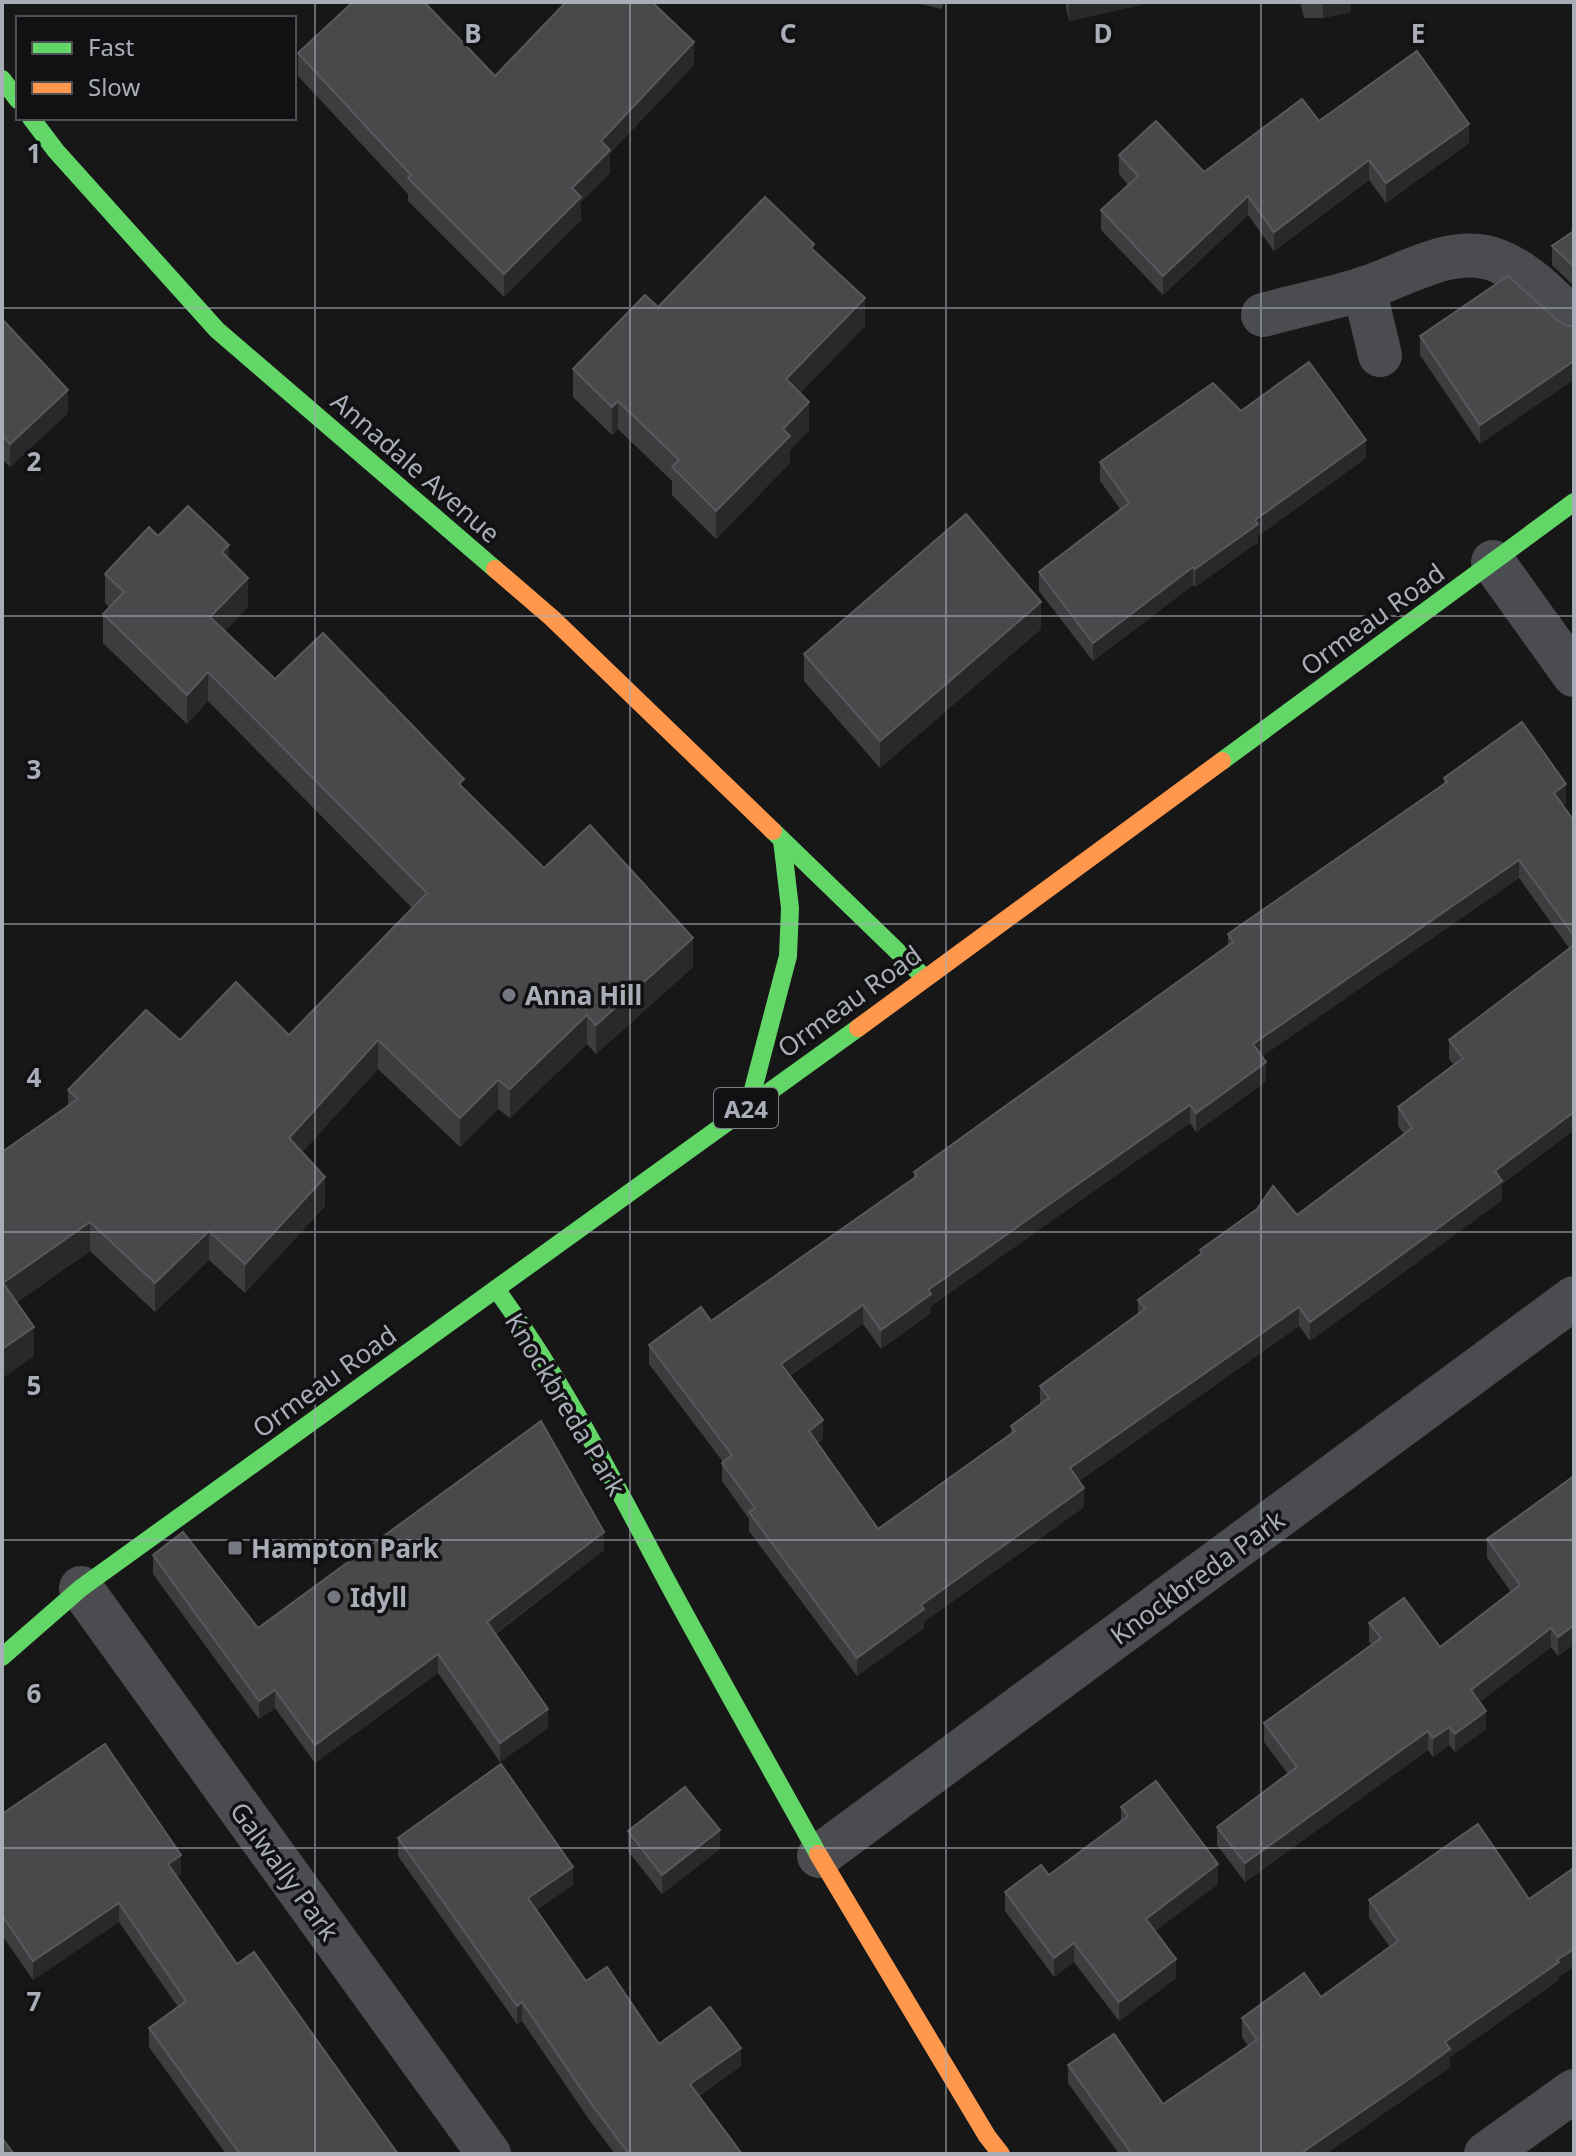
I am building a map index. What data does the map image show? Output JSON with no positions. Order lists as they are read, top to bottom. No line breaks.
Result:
{"streets":{"street":["Annadale Avenue","Ormeau Road","A24","Knockbreda Park","Galwally Park"]},"crossings":[["Annadale Avenue","Ormeau Road"],["Ormeau Road","Knockbreda Park"],["Ormeau Road","Galwally Park"]],"places":{"other":["Anna Hill","Idyll"],"transit":["Hampton Park"]},"legend":["Fast","Slow"],"grid":{"columns":["B","C","D","E"],"rows":["1","2","3","4","5","6","7"]}}
